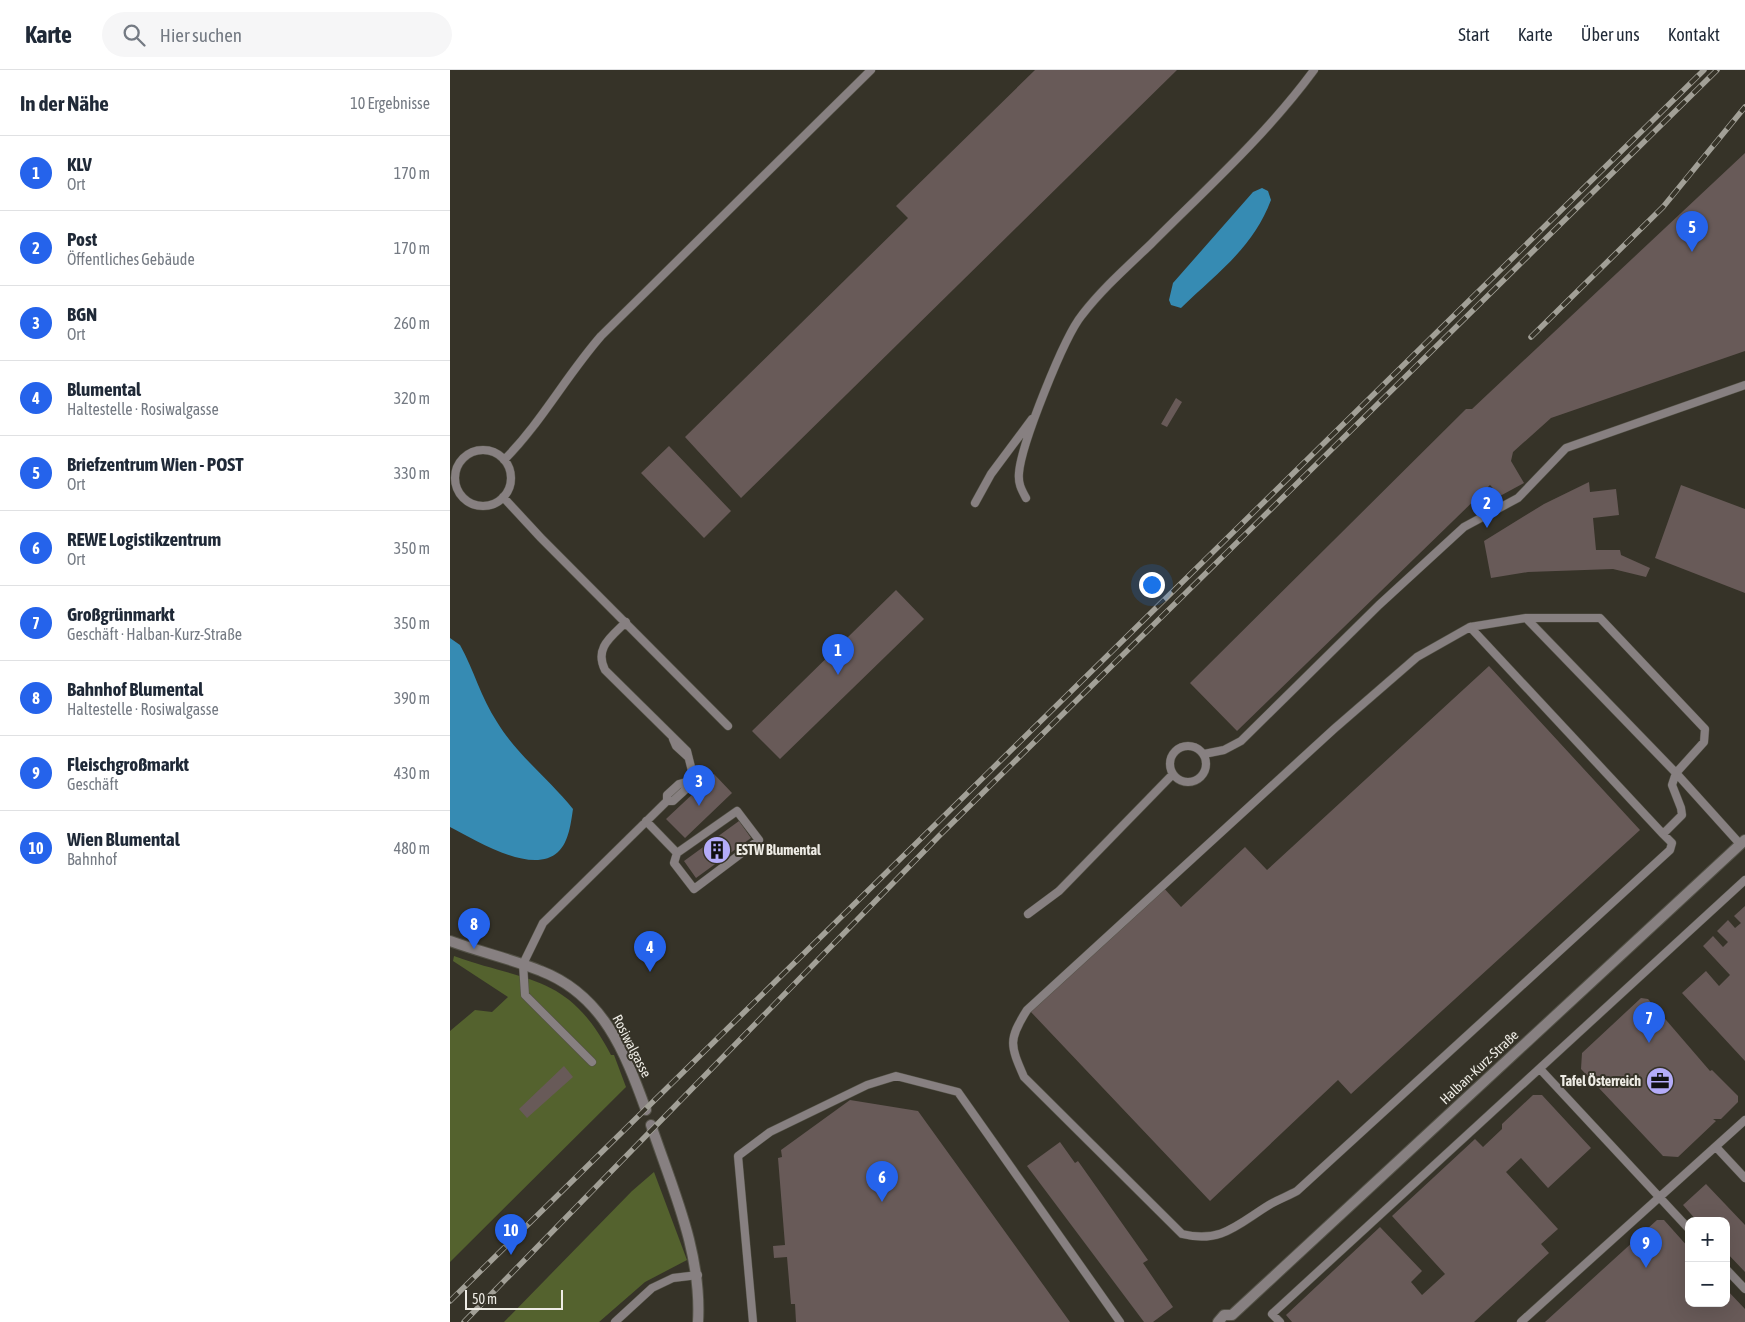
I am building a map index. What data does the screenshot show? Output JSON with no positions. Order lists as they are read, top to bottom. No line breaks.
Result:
{"streets":{"street":["Rosiwalgasse","Halban-Kurz-Straße"]},"places":{"building":["ESTW Blumental"],"office":["Tafel Österreich"]},"scale_bar":"50 m","page":{"header":"Karte","search":"Hier suchen","nav":["Start","Karte","Über uns","Kontakt"],"heading":["In der Nähe","10 Ergebnisse"],"list":[{"mark":"1","name":"KLV","note":"Ort","value":"170 m"},{"mark":"2","name":"Post","note":"Öffentliches Gebäude","value":"170 m"},{"mark":"3","name":"BGN","note":"Ort","value":"260 m"},{"mark":"4","name":"Blumental","note":"Haltestelle · Rosiwalgasse","value":"320 m"},{"mark":"5","name":"Briefzentrum Wien - POST","note":"Ort","value":"330 m"},{"mark":"6","name":"REWE Logistikzentrum","note":"Ort","value":"350 m"},{"mark":"7","name":"Großgrünmarkt","note":"Geschäft · Halban-Kurz-Straße","value":"350 m"},{"mark":"8","name":"Bahnhof Blumental","note":"Haltestelle · Rosiwalgasse","value":"390 m"},{"mark":"9","name":"Fleischgroßmarkt","note":"Geschäft","value":"430 m"},{"mark":"10","name":"Wien Blumental","note":"Bahnhof","value":"480 m"}],"pins":["5","2","1","3","8","4","7","6","10","9"],"map_buttons":["+","−"],"scale":"50 m"}}
